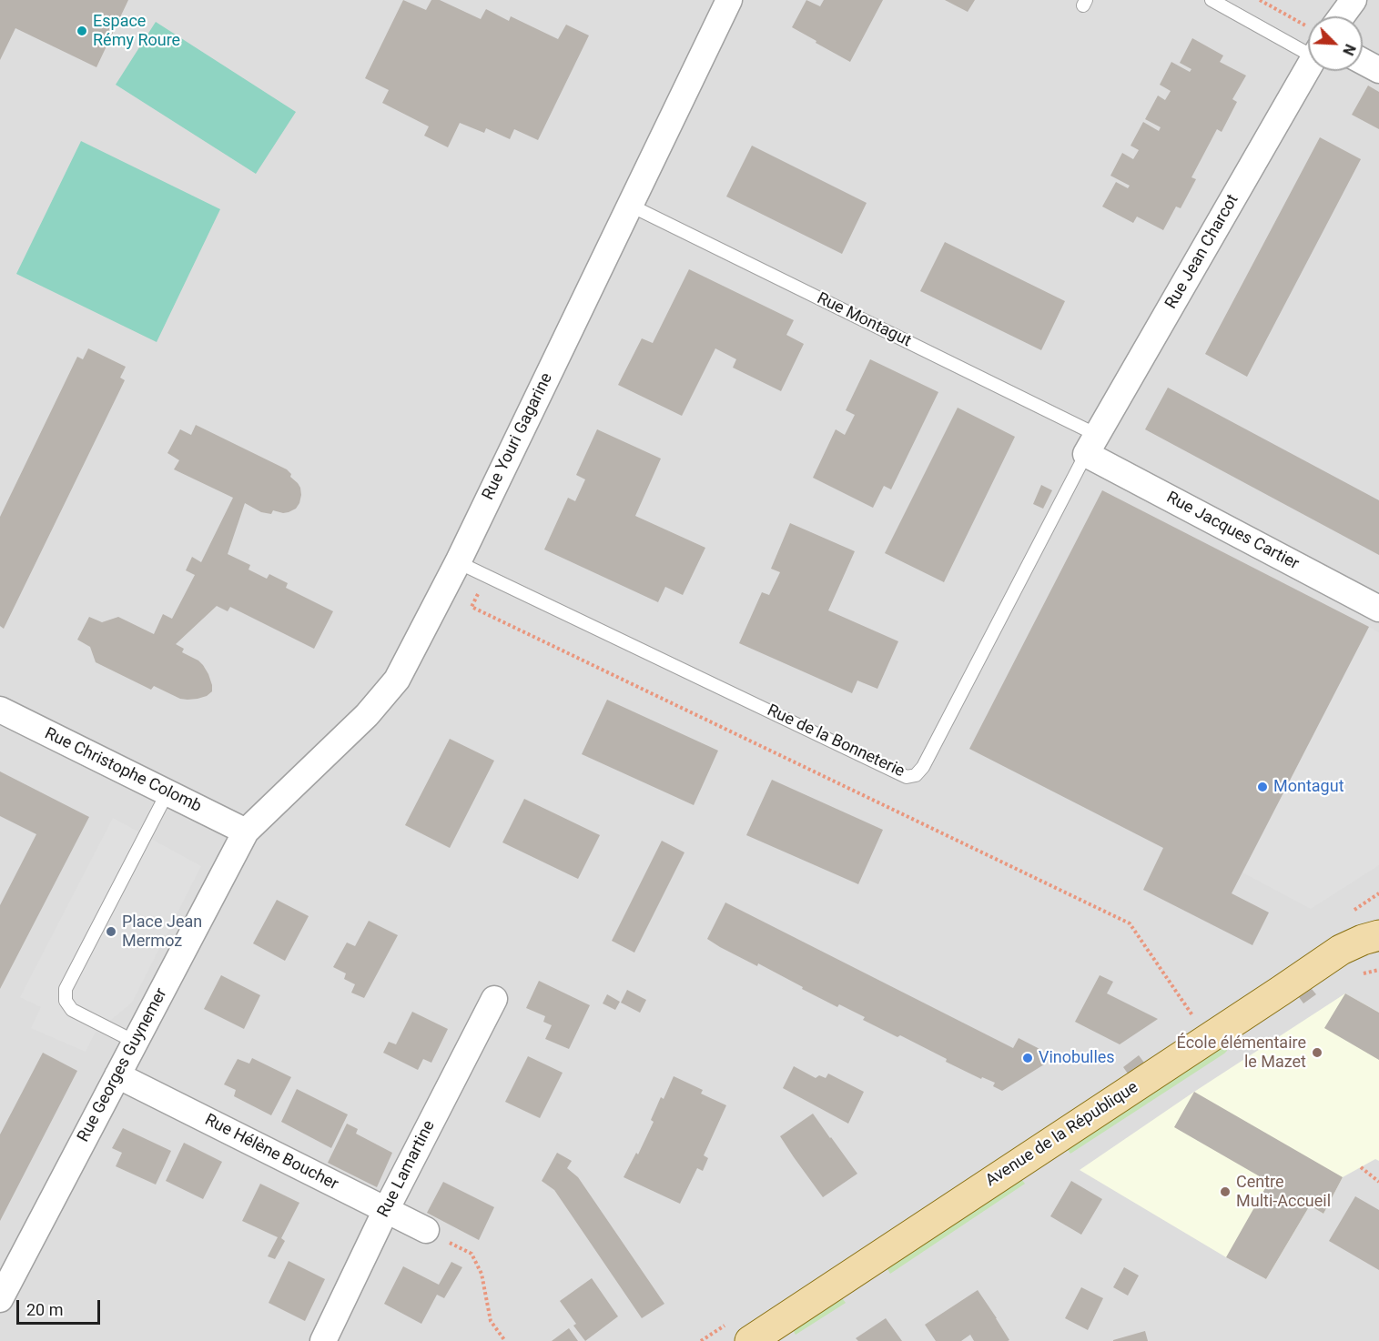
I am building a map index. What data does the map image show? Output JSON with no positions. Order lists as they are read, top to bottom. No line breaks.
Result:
{"streets":{"main road":["Avenue de la République"],"street":["Rue Jean Charcot","Rue Youri Gagarine","Rue Jacques Cartier","Rue Christophe Colomb","Rue Georges Guynemer","Rue Hélène Boucher","Rue Lamartine"],"lane":["Rue Montagut","Rue de la Bonneterie"]},"crossings":[["Rue Jean Charcot","Rue Montagut"],["Rue Jean Charcot","Rue Jacques Cartier"],["Rue Jean Charcot","Rue de la Bonneterie"],["Rue Montagut","Rue Youri Gagarine"],["Rue Montagut","Rue Jacques Cartier"],["Rue Montagut","Rue de la Bonneterie"],["Rue Youri Gagarine","Rue de la Bonneterie"],["Rue Youri Gagarine","Rue Christophe Colomb"],["Rue Youri Gagarine","Rue Georges Guynemer"],["Rue Jacques Cartier","Rue de la Bonneterie"],["Rue Christophe Colomb","Rue Georges Guynemer"],["Rue Georges Guynemer","Rue Hélène Boucher"],["Rue Hélène Boucher","Rue Lamartine"]],"places":["Espace Rémy Roure","Montagut","Place Jean Mermoz","École élémentaire le Mazet","Vinobulles","Centre Multi-Accueil"],"scale_bar":"20 m","north":"bottom right"}
